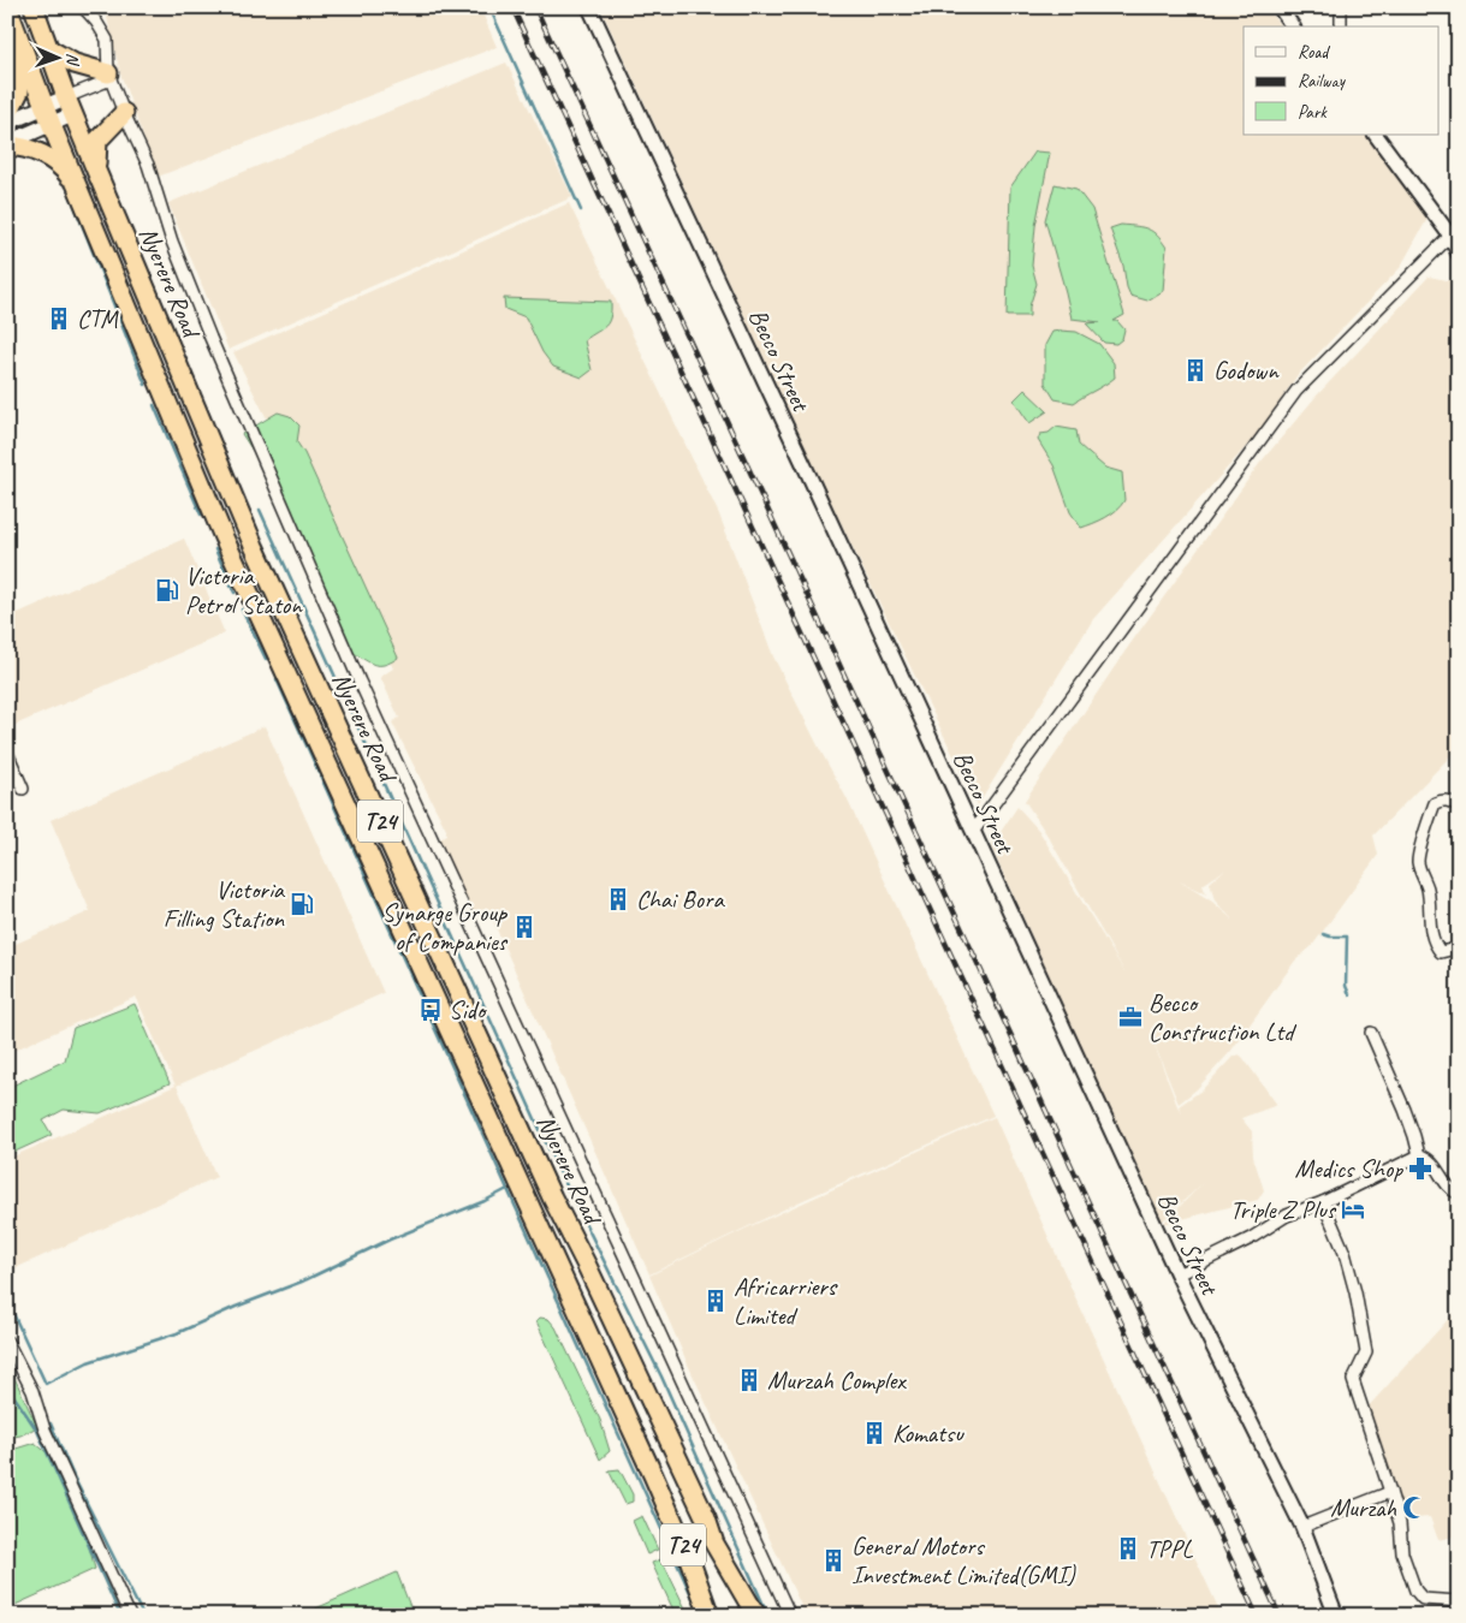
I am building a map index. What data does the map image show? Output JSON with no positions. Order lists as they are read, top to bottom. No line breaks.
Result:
{"streets":{"highway":["Nyerere Road","T24"],"street":["Becco Street"]},"places":{"building":["CTM","Godown","Chai Bora","Synarge Group of Companies","Africarriers Limited","Murzah Complex","Komatsu","TPPL","General Motors Investment Limited(GMI)"],"fuel station":["Victoria Petrol Staton","Victoria Filling Station"],"bus stop":["Sido"],"office":["Becco Construction Ltd"],"pharmacy":["Medics Shop"],"hotel":["Triple Z Plus"],"mosque":["Murzah"]},"legend":["Road","Railway","Park"],"north":"right"}
